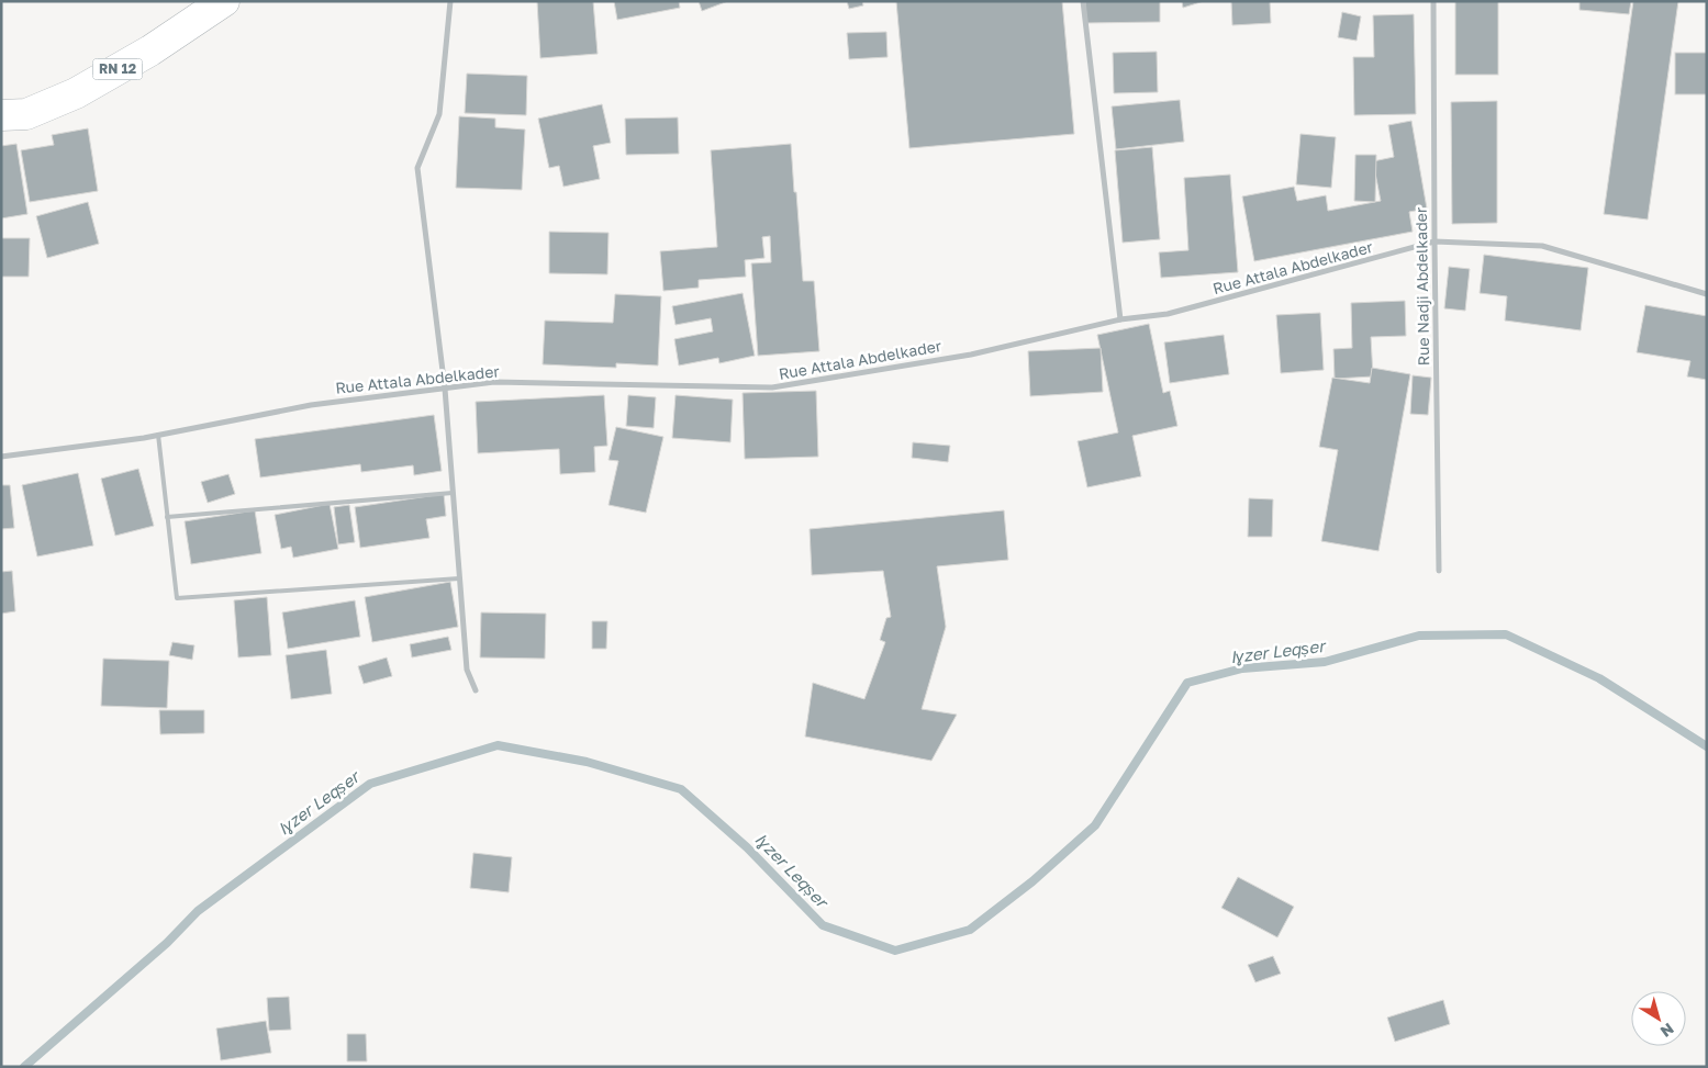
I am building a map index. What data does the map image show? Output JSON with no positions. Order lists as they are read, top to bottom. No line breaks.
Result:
{"streets":{"main road":["RN 12"],"street":["Rue Attala Abdelkader","Rue Nadji Abdelkader"]},"crossings":[["Rue Attala Abdelkader","Rue Nadji Abdelkader"]],"water":["Iɣzer Leqṣer"],"north":"bottom right"}
